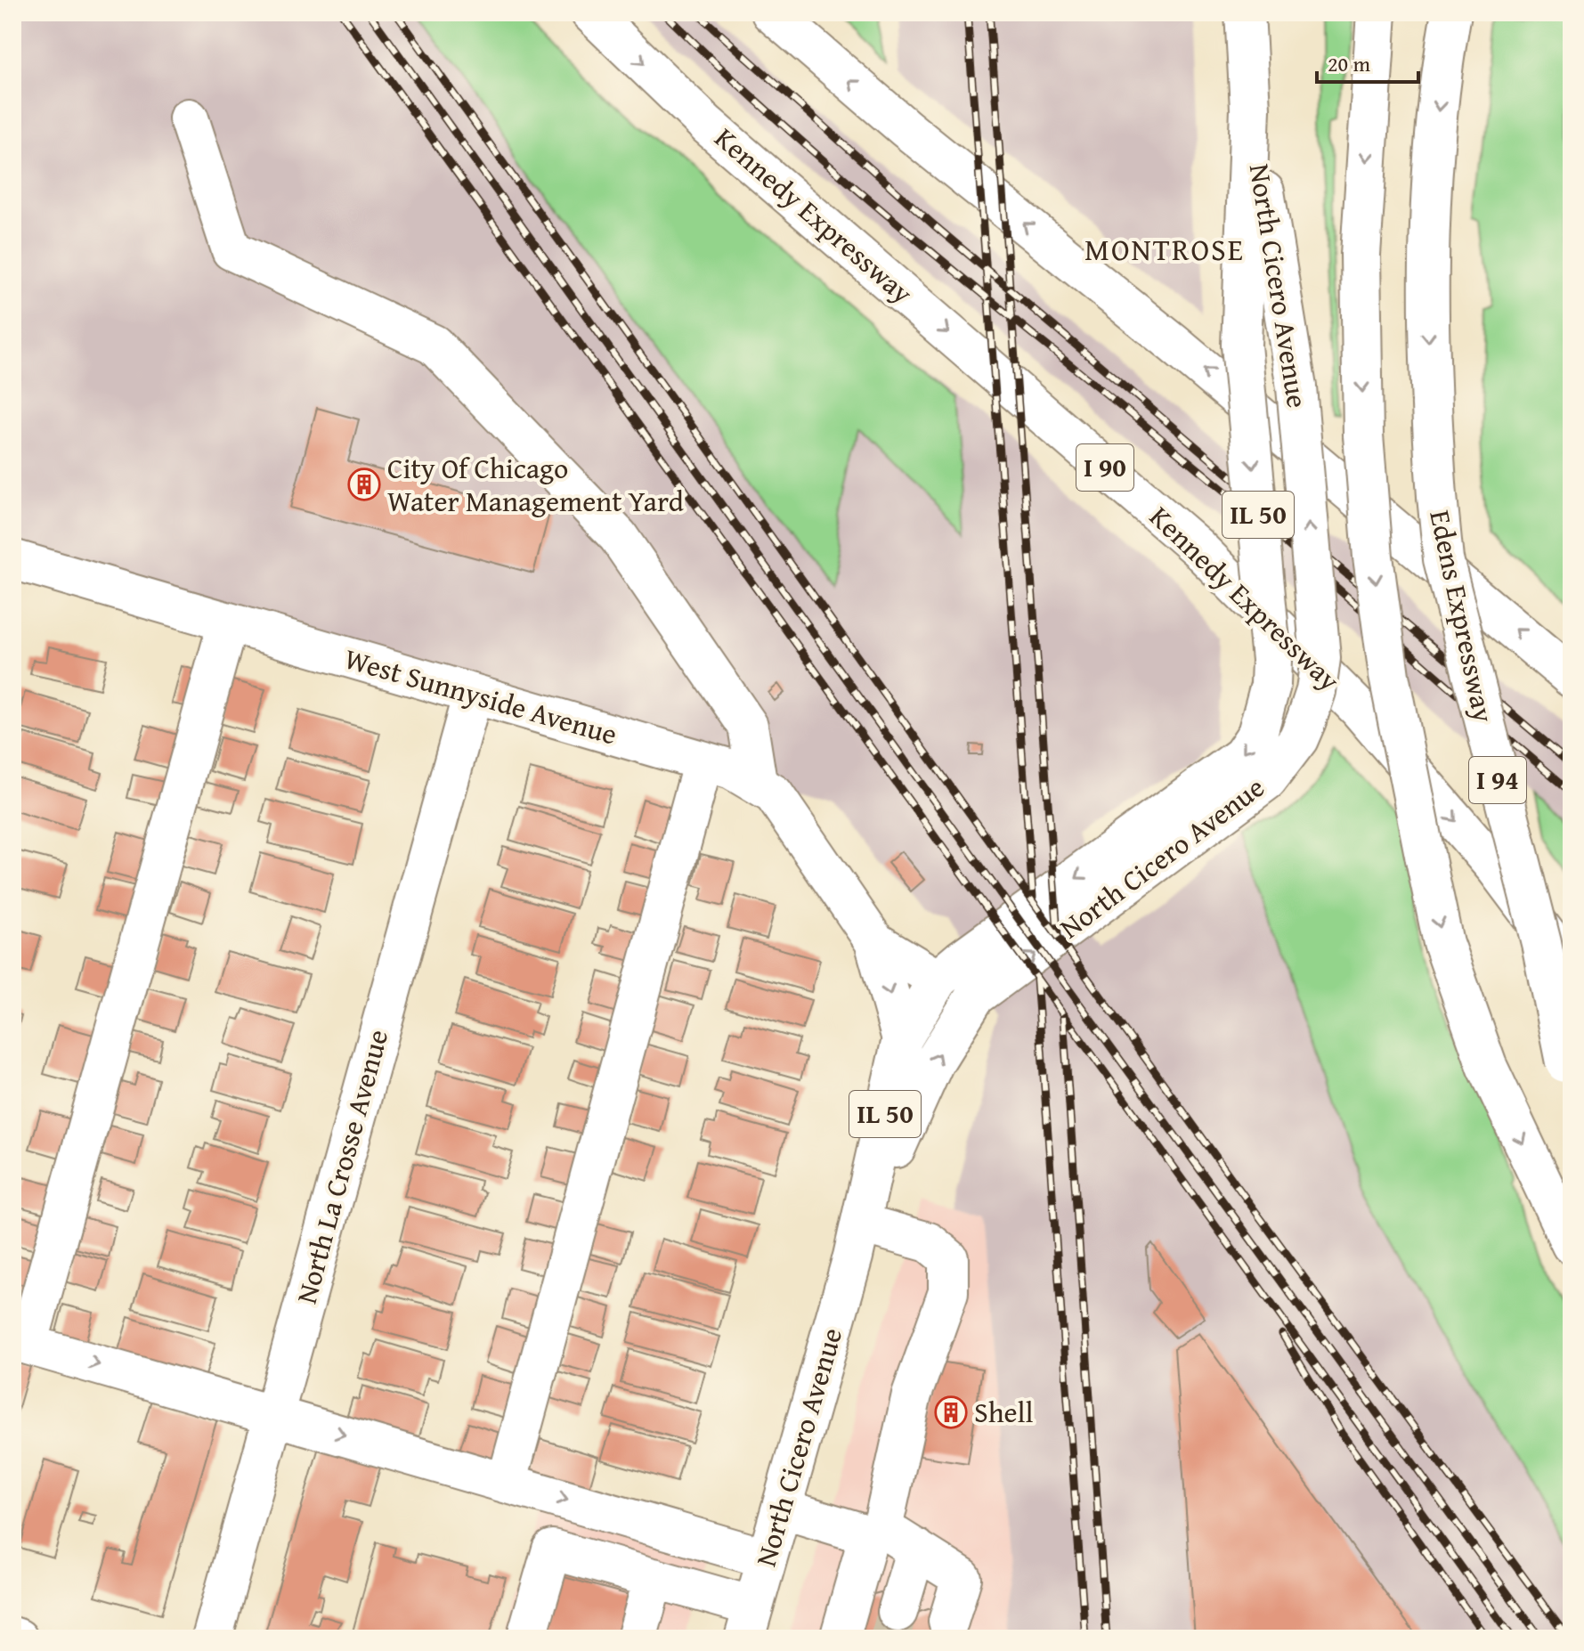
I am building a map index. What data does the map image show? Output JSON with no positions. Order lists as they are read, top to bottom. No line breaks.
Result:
{"streets":{"main road":["Kennedy Expressway","North Cicero Avenue","I 90","IL 50","Edens Expressway","West Sunnyside Avenue","I 94","North La Crosse Avenue"]},"crossings":[["North Cicero Avenue","West Sunnyside Avenue"],["West Sunnyside Avenue","North La Crosse Avenue"]],"districts":["MONTROSE"],"places":{"building":["City Of Chicago Water Management Yard","Shell"]},"scale_bar":"20 m"}
